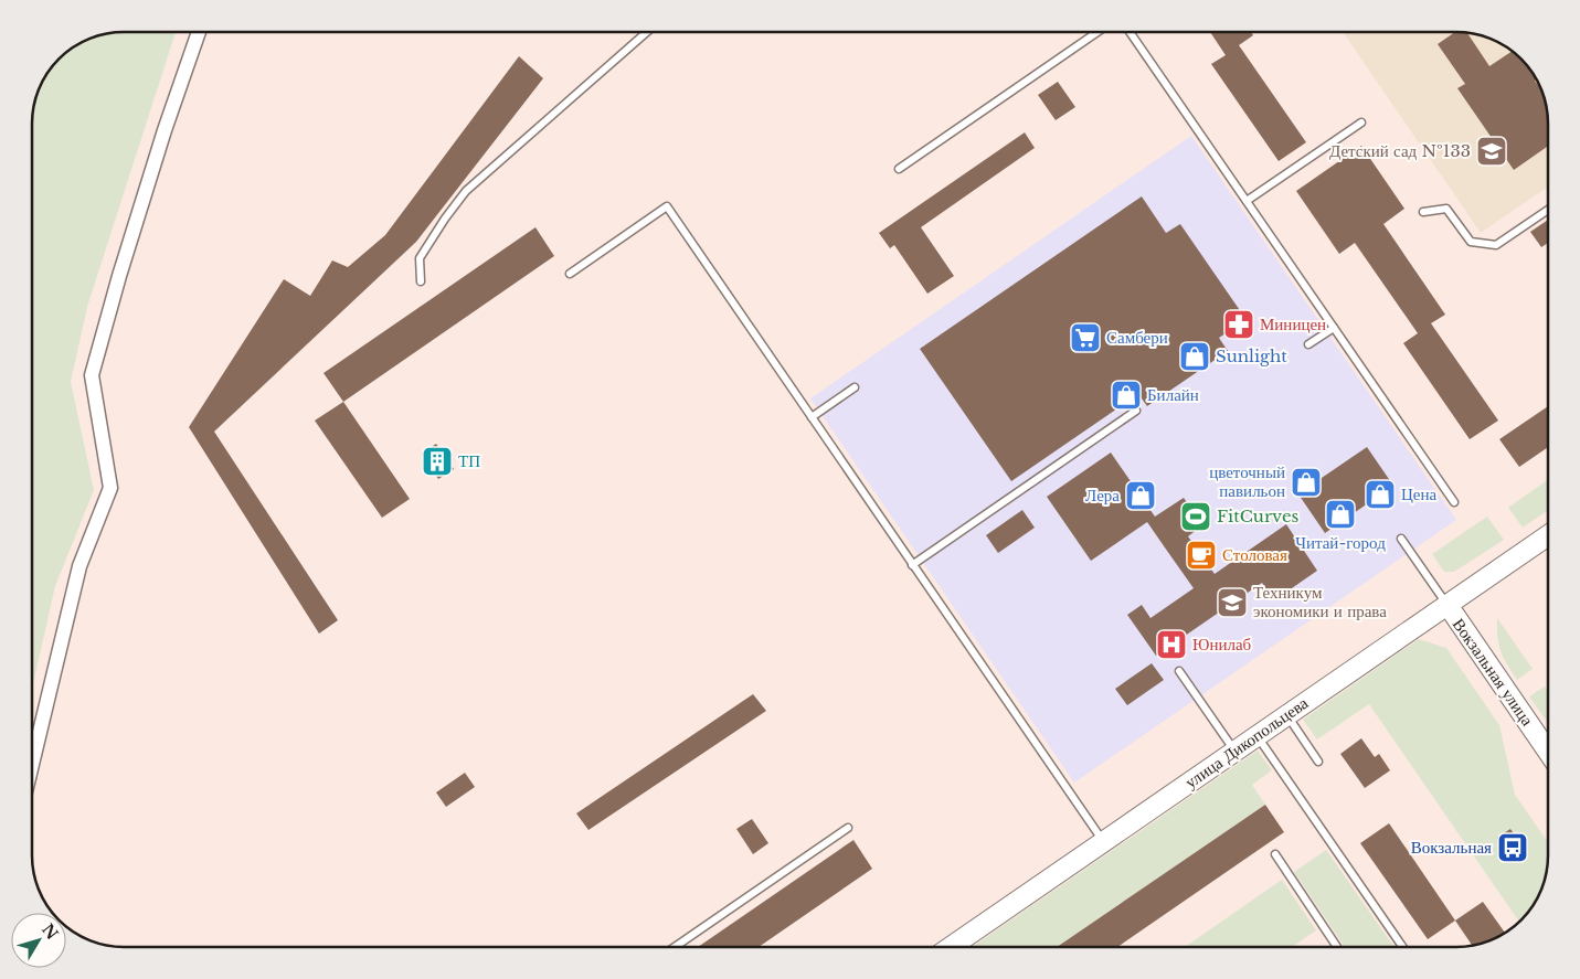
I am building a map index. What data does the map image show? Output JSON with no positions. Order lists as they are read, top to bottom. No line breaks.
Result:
{"streets":{"street":["Вокзальная улица","улица Дикопольцева"]},"crossings":[["Вокзальная улица","улица Дикопольцева"]],"places":{"school or university":["Детский сад №133","Техникум экономики и права"],"pharmacy":["Миницен"],"supermarket":["Самбери"],"shop":["Sunlight","Билайн","цветочный павильон","Цена","Лера","Читай-город"],"building":["ТП"],"sports":["FitCurves"],"cafe":["Столовая"],"hospital":["Юнилаб"],"bus stop":["Вокзальная"]},"north":"top right"}
